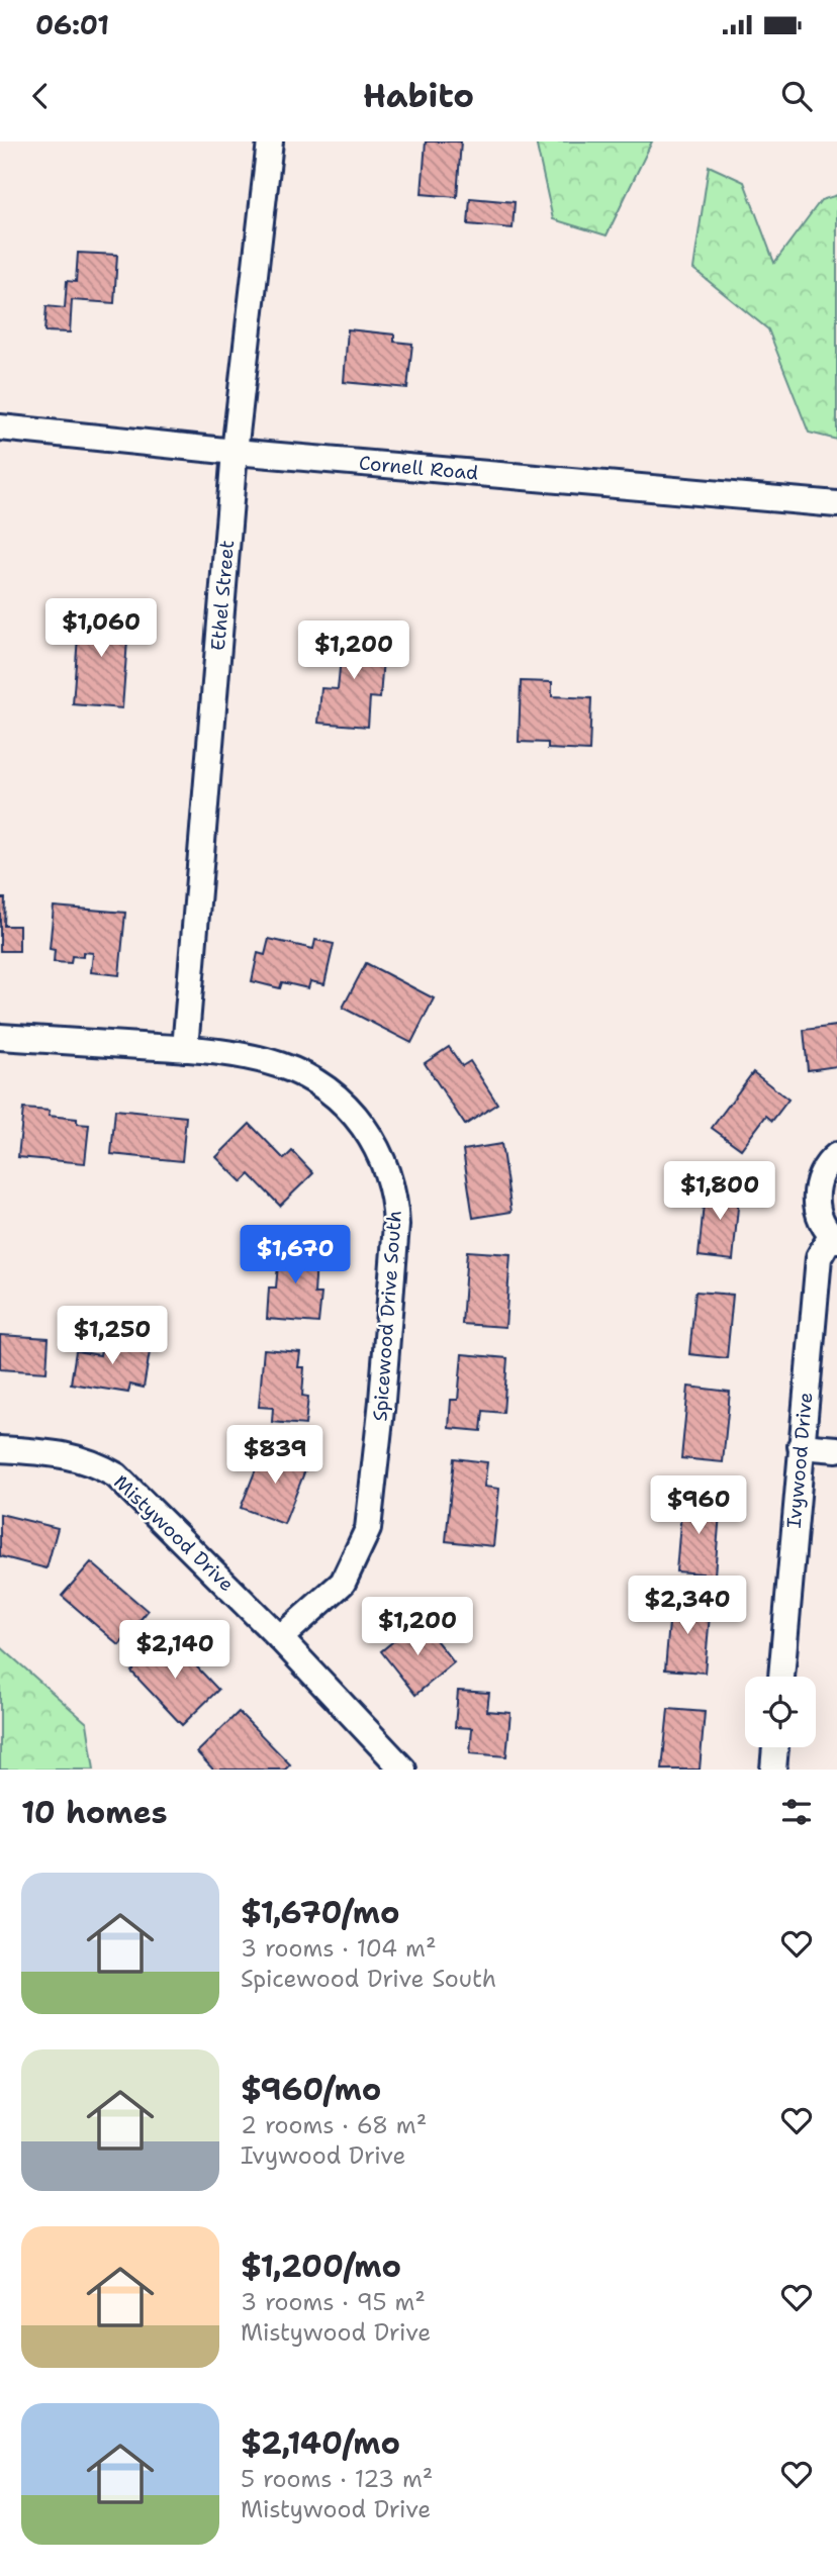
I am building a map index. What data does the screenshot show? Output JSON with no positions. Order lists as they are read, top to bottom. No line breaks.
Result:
{"streets":{"street":["Cornell Road","Ethel Street","Spicewood Drive South","Ivywood Drive","Mistywood Drive"]},"crossings":[["Cornell Road","Ethel Street"],["Ethel Street","Spicewood Drive South"],["Spicewood Drive South","Mistywood Drive"]],"page":{"status":"06:01","header":"Habito","price":["$1,060","$1,200","$1,800","$1,670","$1,250","$839","$960","$2,340","$1,200","$2,140"],"heading":"10 homes","list":[{"name":"$1,670/mo","note":"3 rooms · 104 m² · Spicewood Drive South"},{"name":"$960/mo","note":"2 rooms · 68 m² · Ivywood Drive"},{"name":"$1,200/mo","note":"3 rooms · 95 m² · Mistywood Drive"},{"name":"$2,140/mo","note":"5 rooms · 123 m² · Mistywood Drive"}]}}
